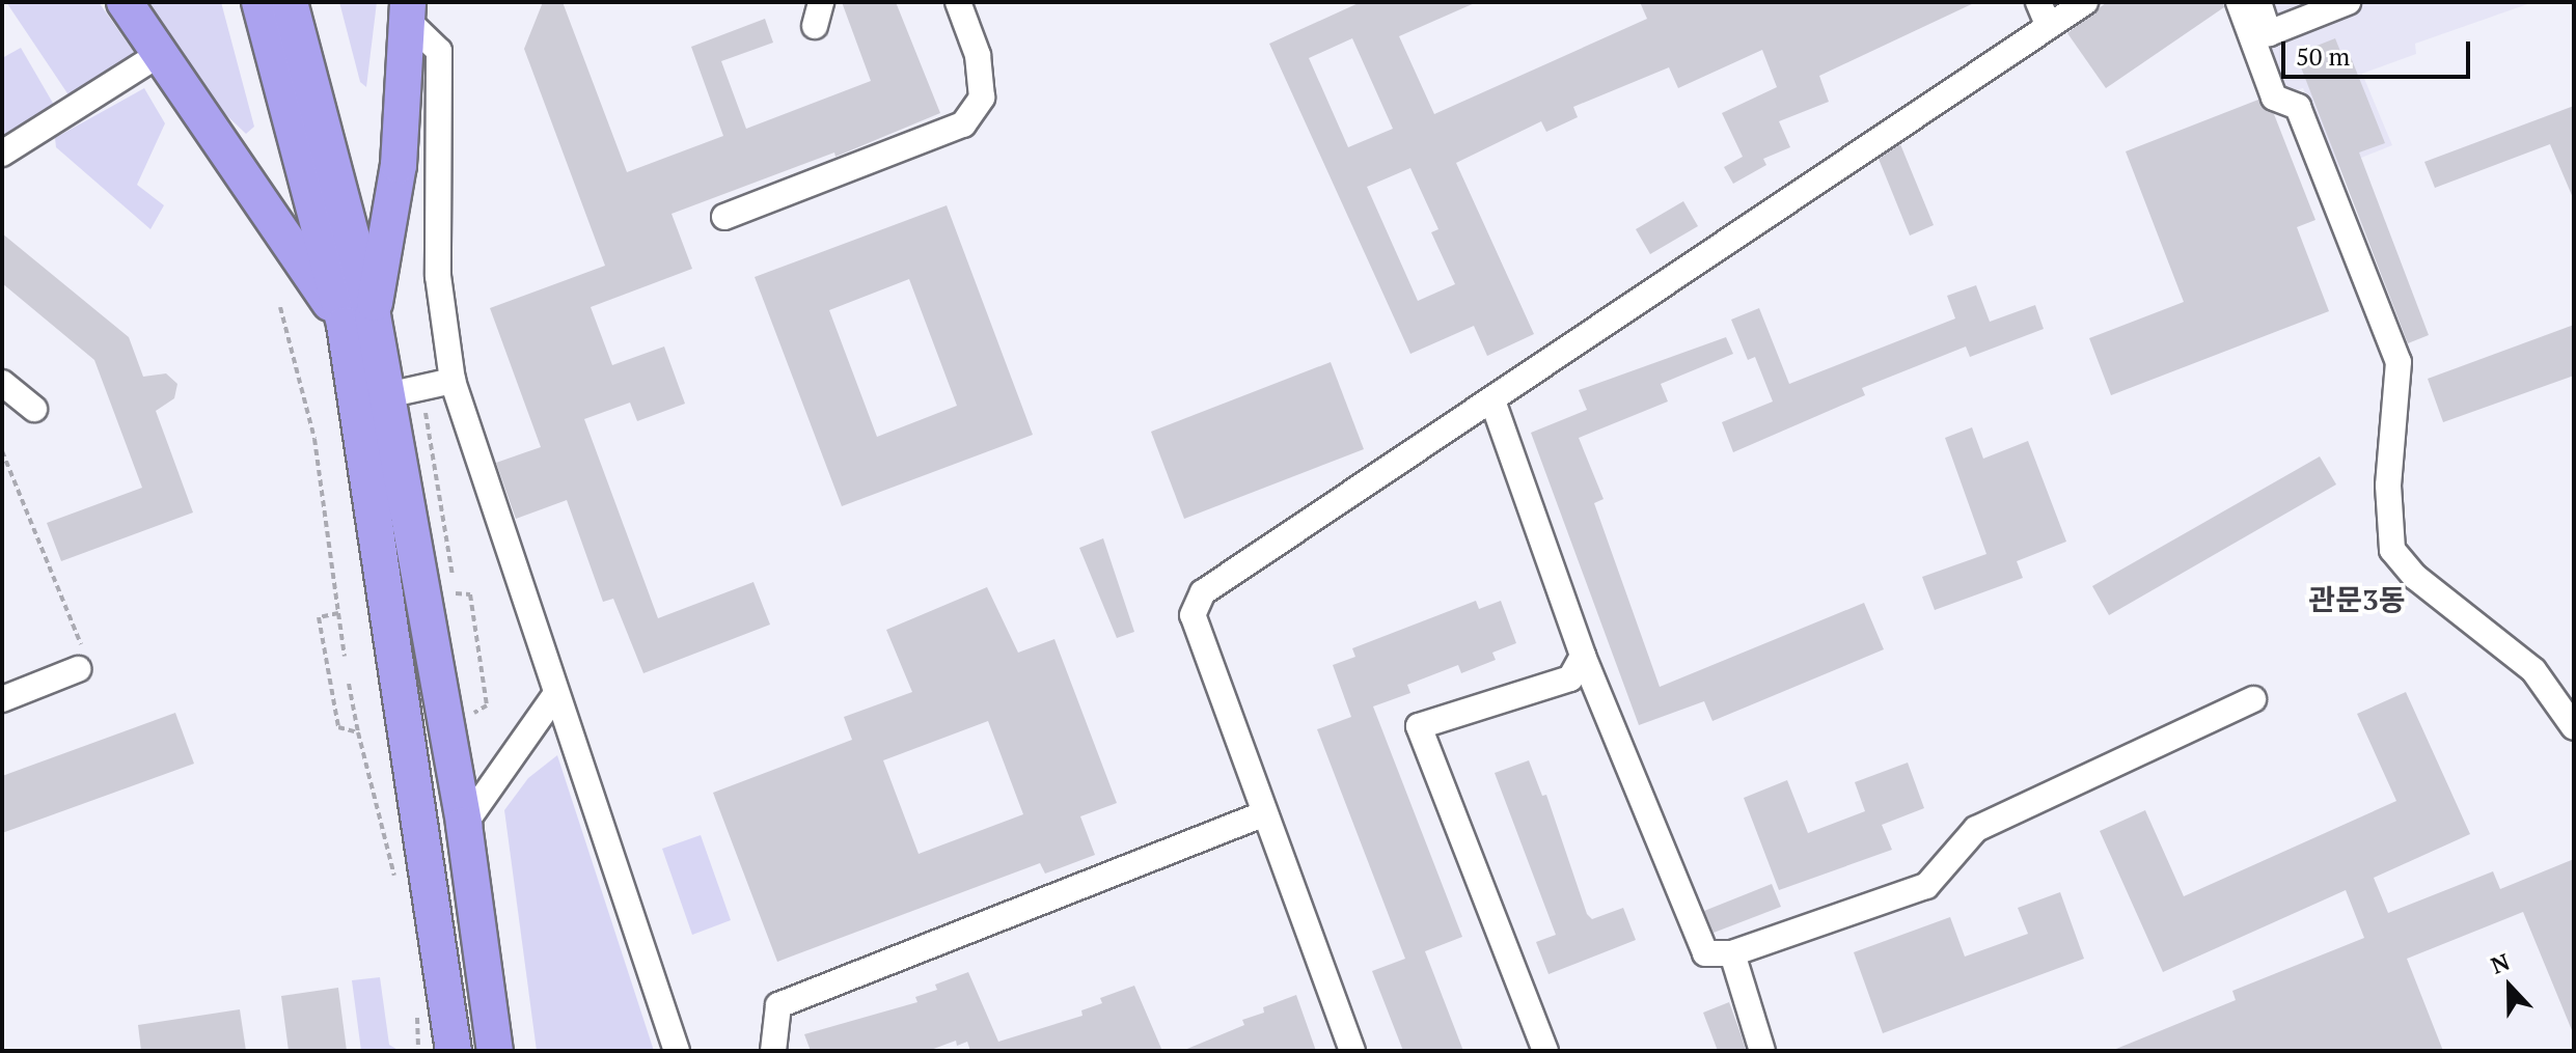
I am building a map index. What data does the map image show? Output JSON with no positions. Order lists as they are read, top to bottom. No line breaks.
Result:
{"districts":["관문3동"],"scale_bar":"50 m","north":"top"}
